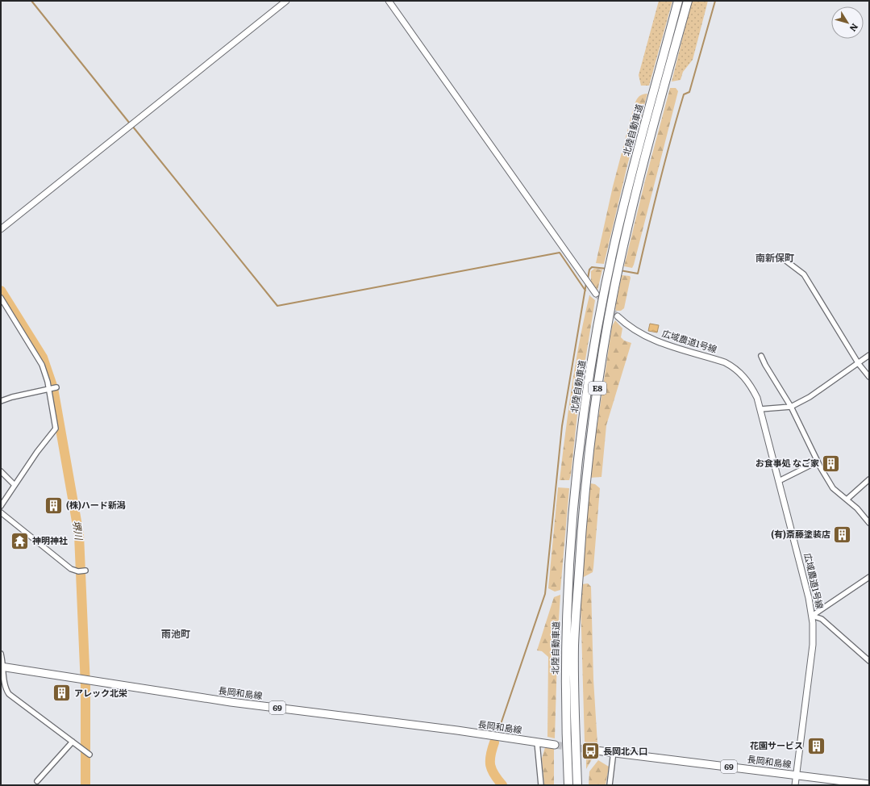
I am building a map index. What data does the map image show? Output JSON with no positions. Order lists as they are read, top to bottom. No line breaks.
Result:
{"streets":{"highway":["北陸自動車道","E8"],"main road":["長岡和島線","69"],"street":["広域農道1号線"]},"crossings":[["広域農道1号線","長岡和島線"]],"districts":["南新保町","雨池町"],"water":["堺川"],"places":{"building":["お食事処 なご家","(株)ハード新潟","(有)斎藤塗装店","アレック北栄","花園サービス"],"temple":["神明神社"],"bus stop":["長岡北入口"]},"north":"bottom right"}
